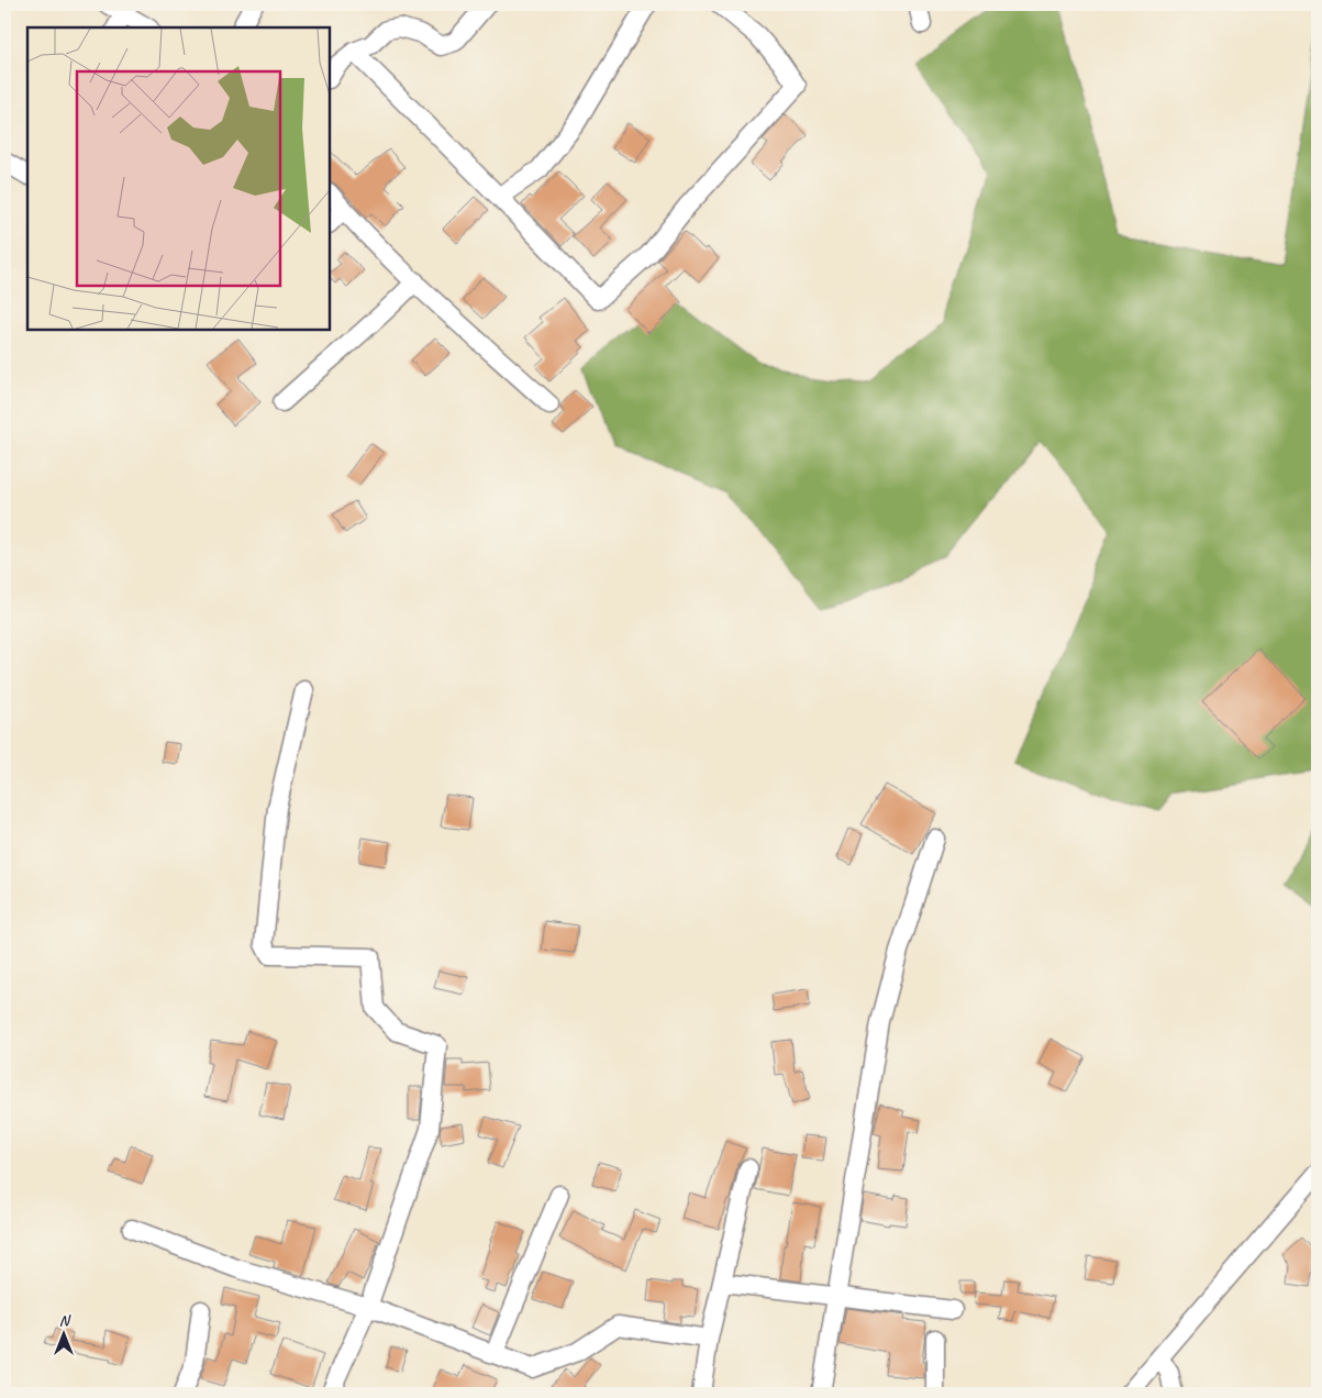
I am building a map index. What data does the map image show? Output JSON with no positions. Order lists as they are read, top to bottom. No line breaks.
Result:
{"north":"top"}
